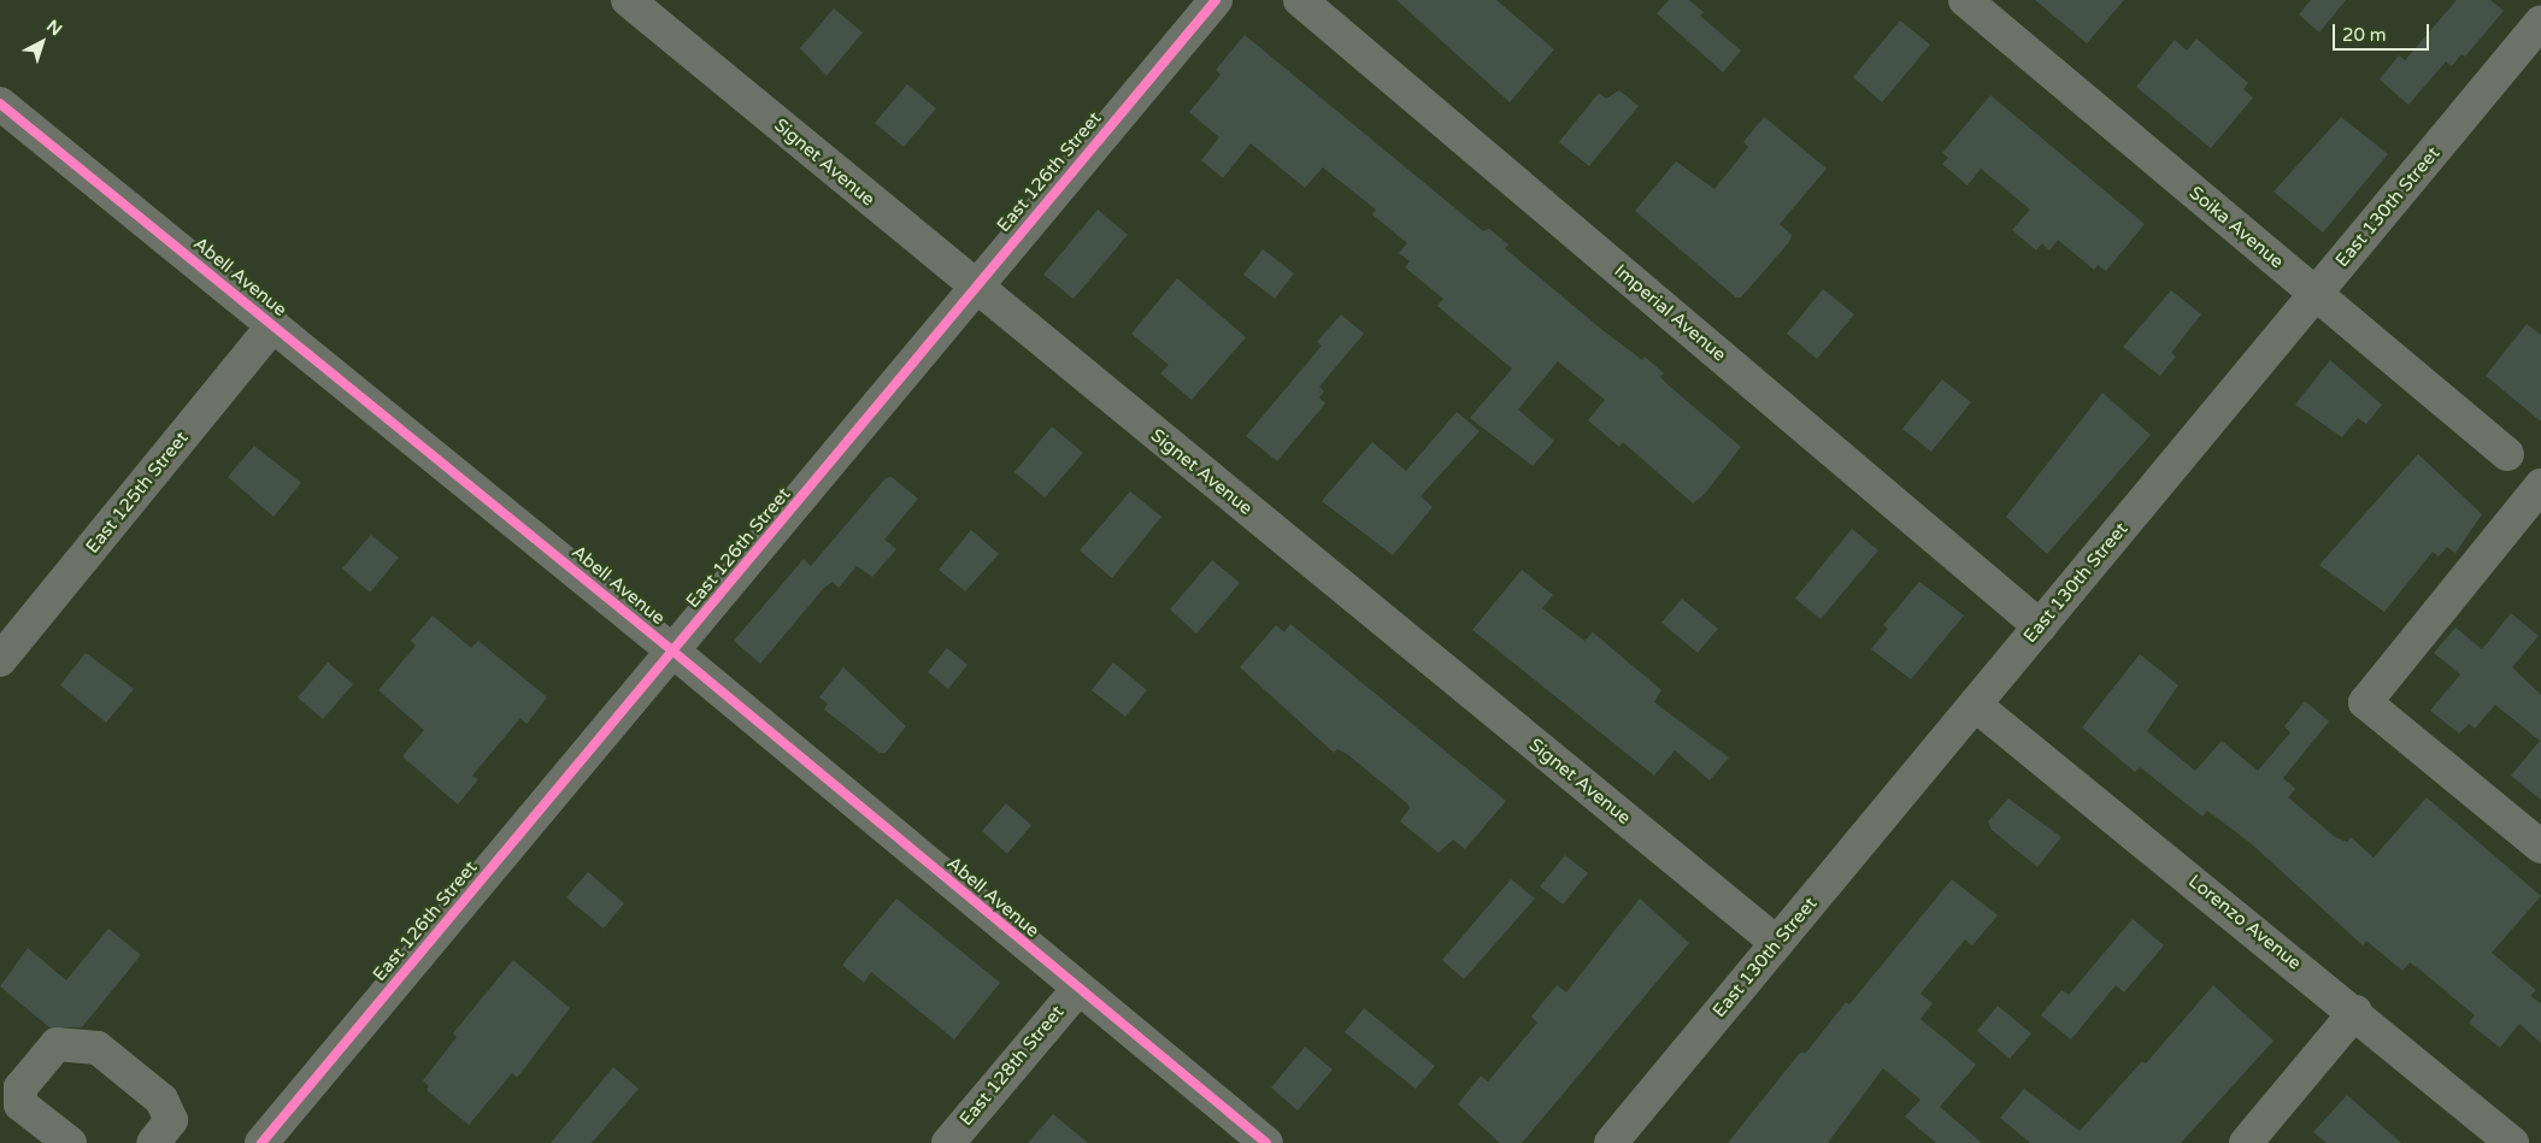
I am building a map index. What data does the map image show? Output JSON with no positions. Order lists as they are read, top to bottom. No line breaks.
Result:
{"streets":{"street":["Signet Avenue","East 126th Street","East 130th Street","Soika Avenue","Abell Avenue","Imperial Avenue","East 125th Street","Lorenzo Avenue","East 128th Street"]},"crossings":[["Signet Avenue","East 126th Street"],["Signet Avenue","East 130th Street"],["East 126th Street","Abell Avenue"],["East 130th Street","Soika Avenue"],["East 130th Street","Imperial Avenue"],["East 130th Street","Lorenzo Avenue"],["Abell Avenue","East 125th Street"],["Abell Avenue","East 128th Street"]],"scale_bar":"20 m","north":"top right"}
